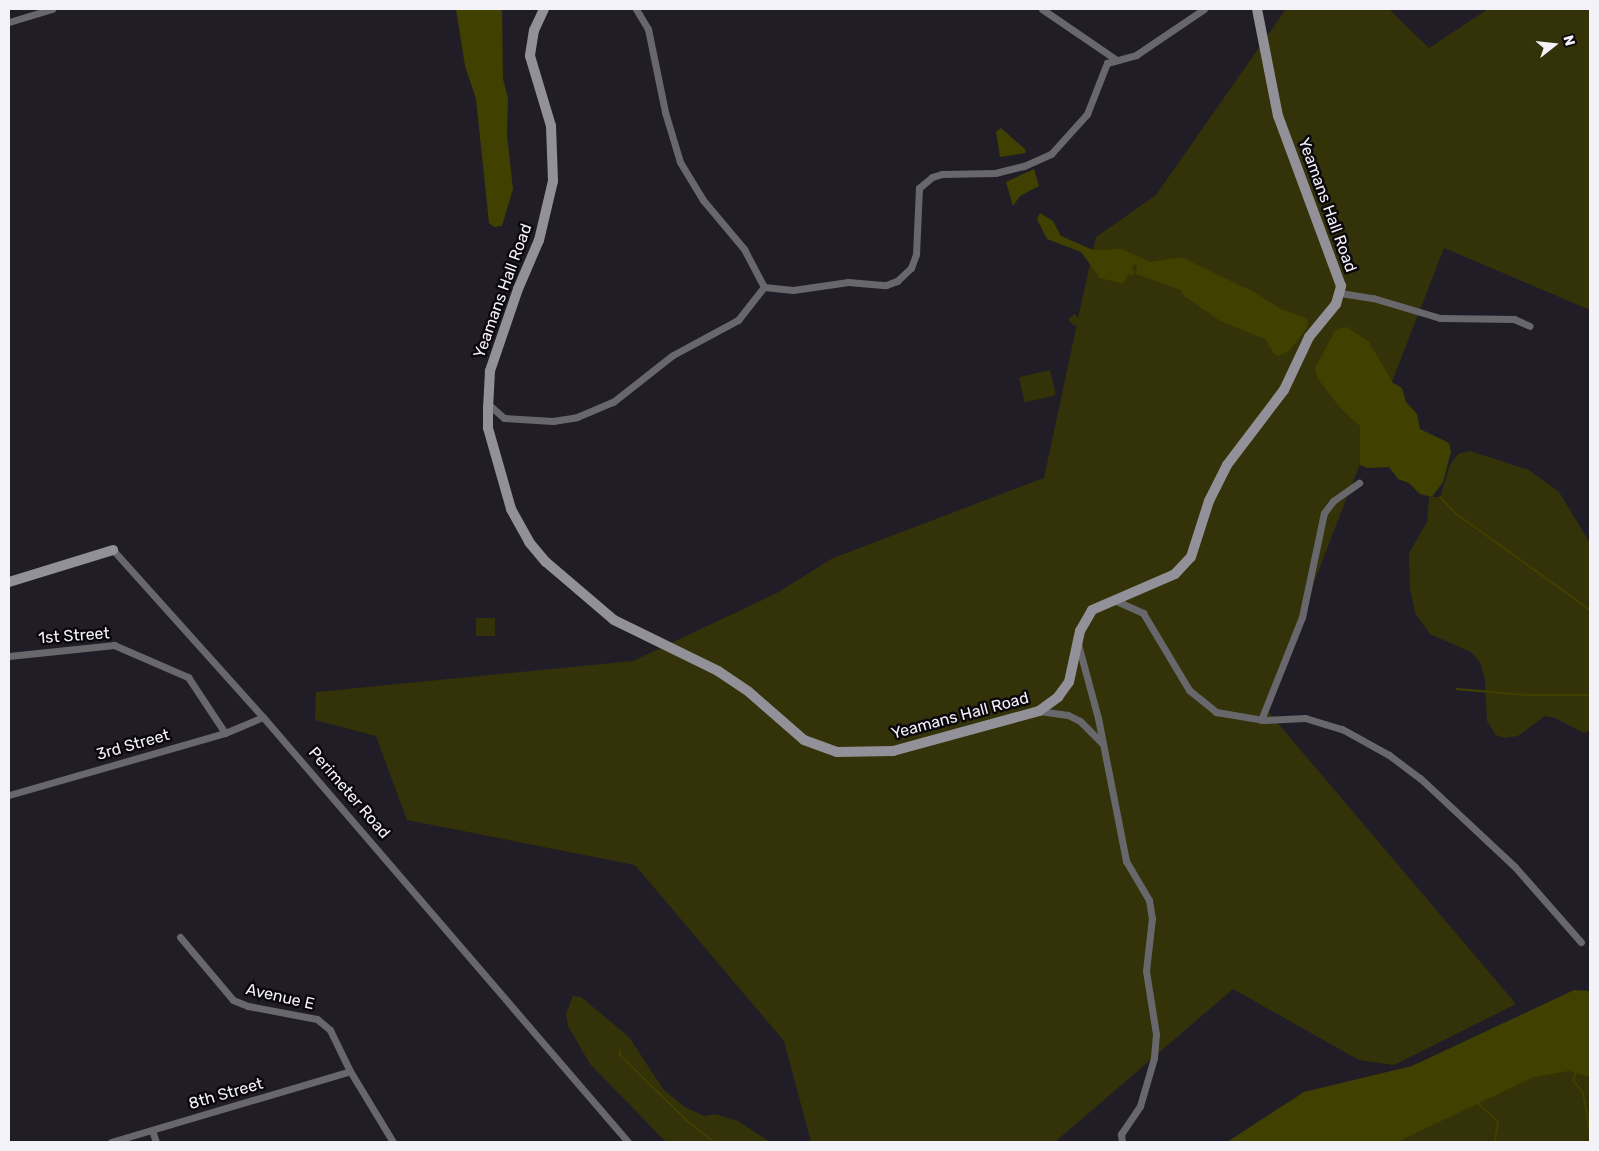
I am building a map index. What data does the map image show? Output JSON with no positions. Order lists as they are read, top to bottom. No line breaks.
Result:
{"streets":{"street":["Yeamans Hall Road","1st Street","3rd Street","Perimeter Road","Avenue E","8th Street"]},"crossings":[["1st Street","3rd Street"],["3rd Street","Perimeter Road"],["Avenue E","8th Street"]],"north":"right"}
